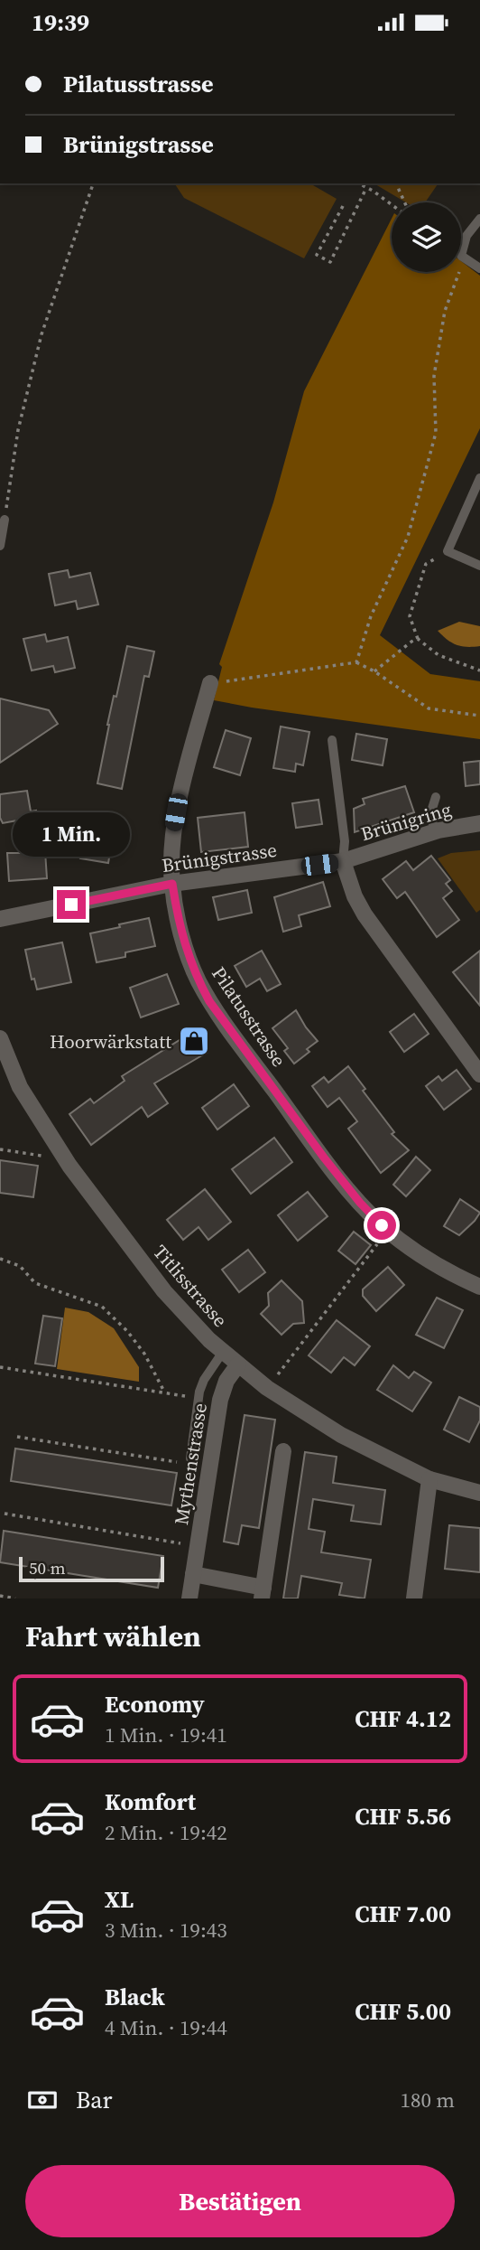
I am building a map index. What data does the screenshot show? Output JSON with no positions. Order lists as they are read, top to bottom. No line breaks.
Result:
{"streets":{"street":["Brünigring","Brünigstrasse","Pilatusstrasse","Titlisstrasse","Mythenstrasse"]},"crossings":[["Brünigring","Brünigstrasse"],["Brünigstrasse","Pilatusstrasse"],["Titlisstrasse","Mythenstrasse"]],"places":{"shop":["Hoorwärkstatt"]},"scale_bar":"50 m","page":{"status":"19:39","banner":["Pilatusstrasse","Brünigstrasse"],"bubble":"1 Min.","scale":"50 m","heading":"Fahrt wählen","list":[{"name":"Economy","note":"1 Min. · 19:41","value":"CHF 4.12"},{"name":"Komfort","note":"2 Min. · 19:42","value":"CHF 5.56"},{"name":"XL","note":"3 Min. · 19:43","value":"CHF 7.00"},{"name":"Black","note":"4 Min. · 19:44","value":"CHF 5.00"}],"pay":["Bar","180 m"],"buttons":"Bestätigen"}}
